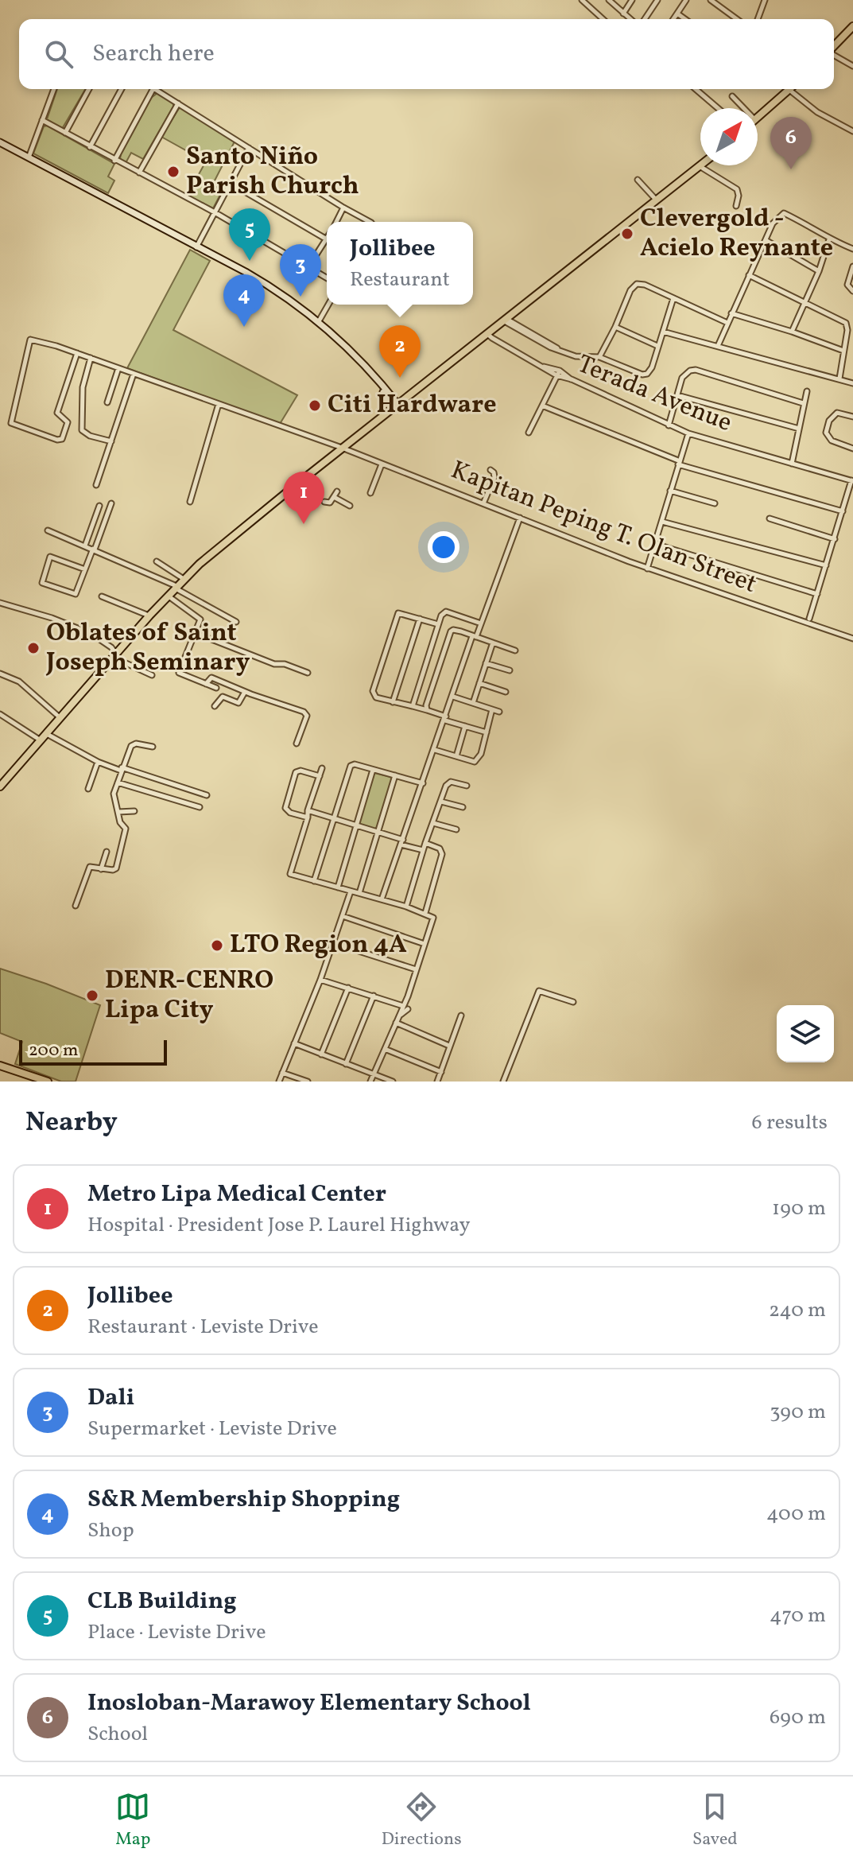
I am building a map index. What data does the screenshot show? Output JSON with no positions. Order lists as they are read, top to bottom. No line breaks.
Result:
{"streets":{"street":["Terada Avenue","Kapitan Peping T. Olan Street"]},"places":["Santo Niño Parish Church","Clevergold - Acielo Reynante","Citi Hardware","Oblates of Saint Joseph Seminary","LTO Region 4A","DENR-CENRO Lipa City"],"scale_bar":"200 m","north":"top right","page":{"search":"Search here","pins":["6","5","3","4","2","1"],"popup":["Jollibee","Restaurant"],"scale":"200 m","heading":["Nearby","6 results"],"list":[{"mark":"1","name":"Metro Lipa Medical Center","note":"Hospital · President Jose P. Laurel Highway","value":"190 m"},{"mark":"2","name":"Jollibee","note":"Restaurant · Leviste Drive","value":"240 m"},{"mark":"3","name":"Dali","note":"Supermarket · Leviste Drive","value":"390 m"},{"mark":"4","name":"S&R Membership Shopping","note":"Shop","value":"400 m"},{"mark":"5","name":"CLB Building","note":"Place · Leviste Drive","value":"470 m"},{"mark":"6","name":"Inosloban-Marawoy Elementary School","note":"School","value":"690 m"}],"nav":["Map","Directions","Saved"]}}
